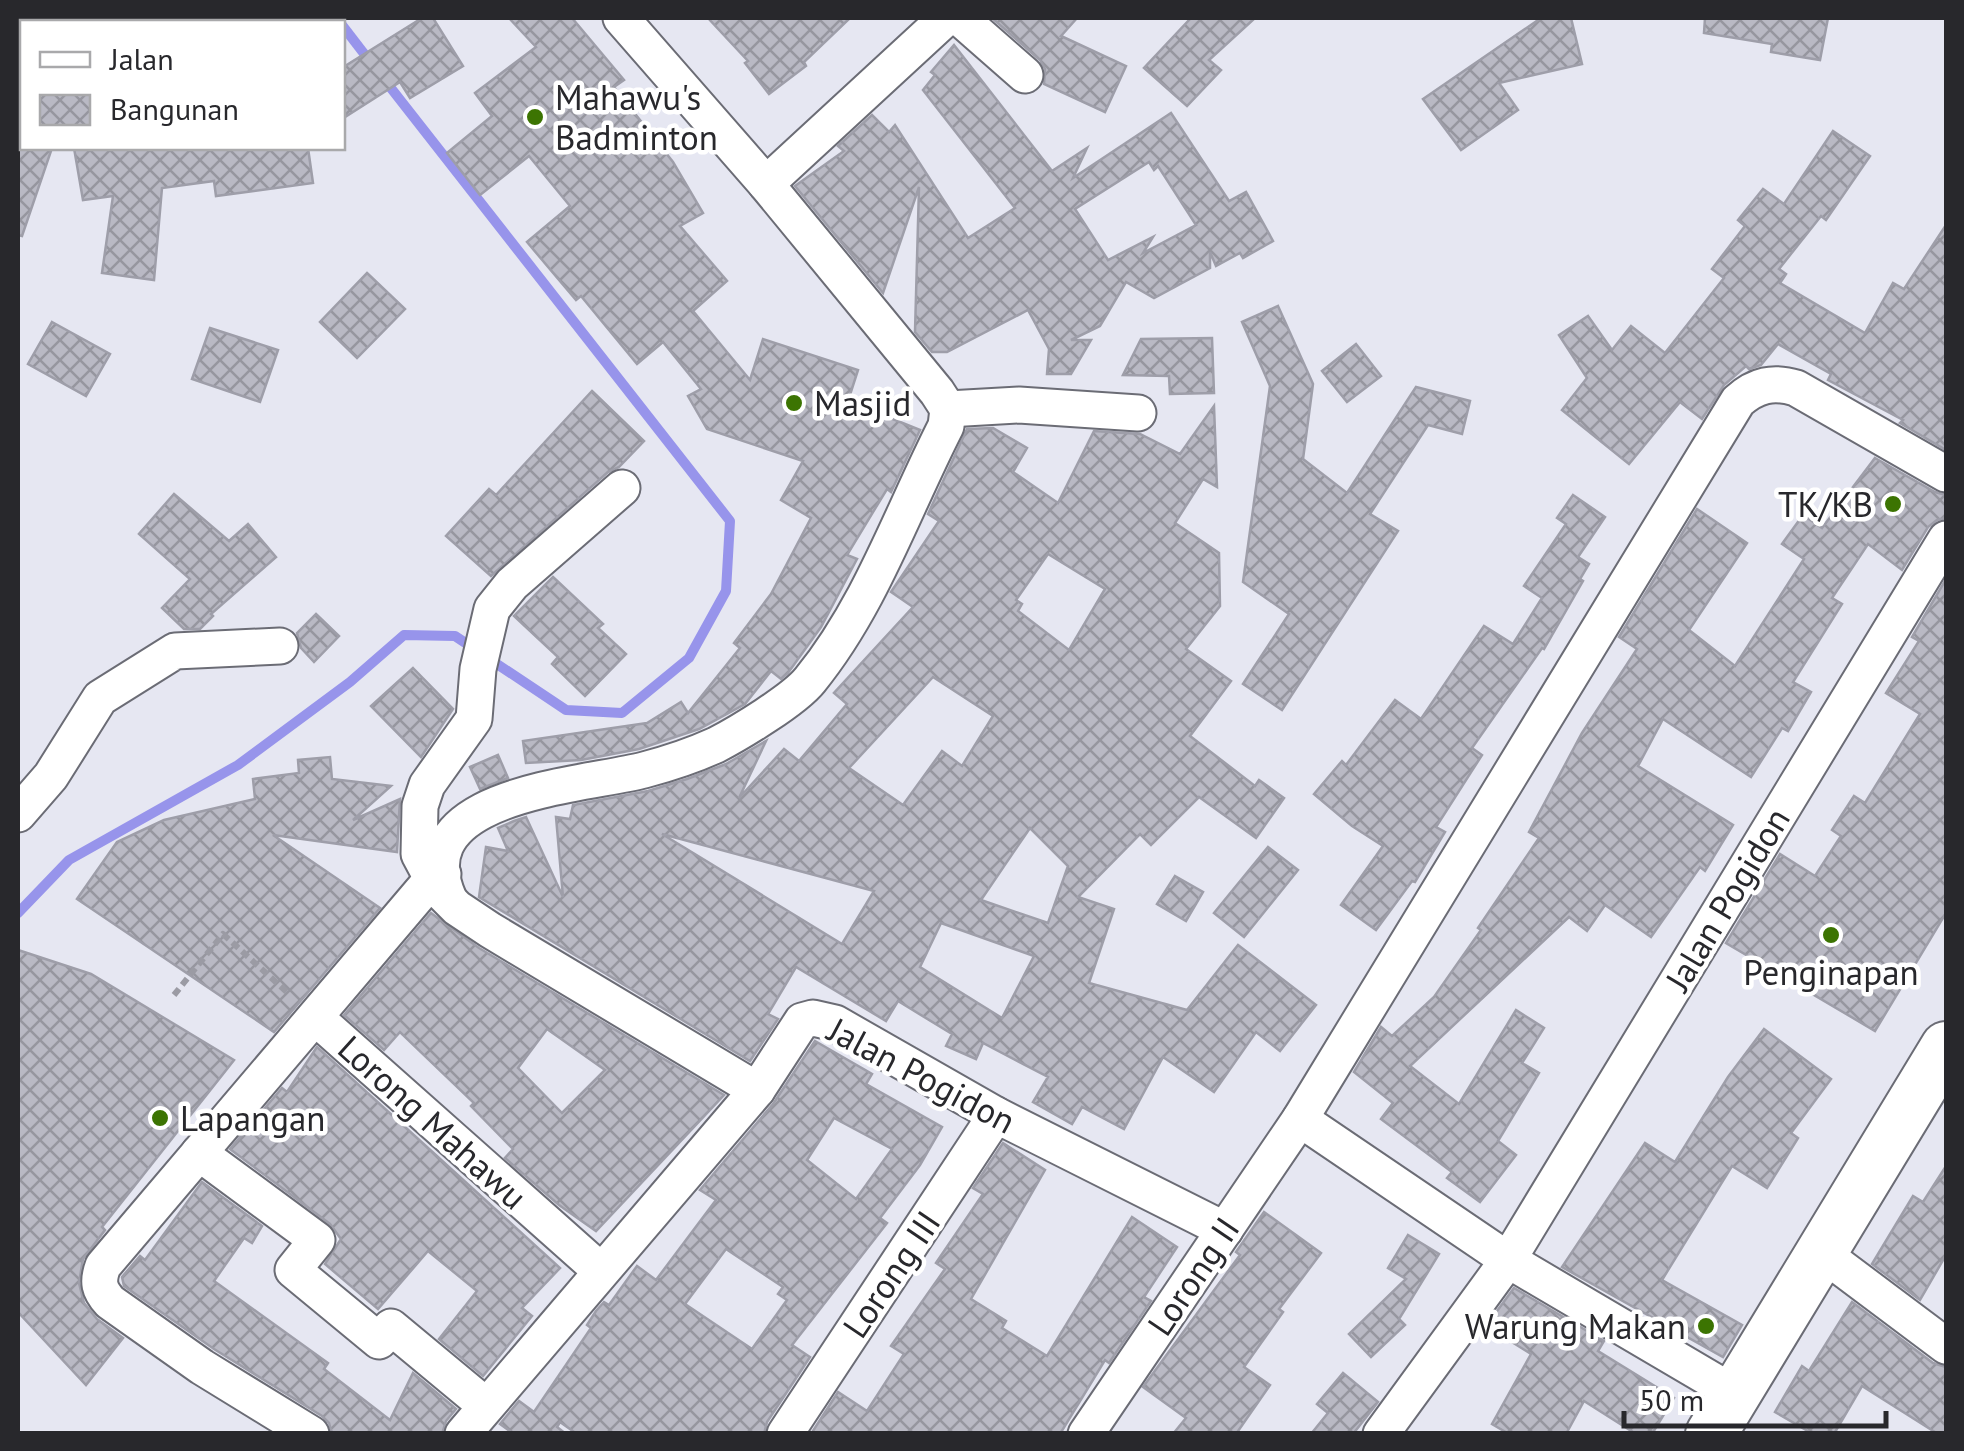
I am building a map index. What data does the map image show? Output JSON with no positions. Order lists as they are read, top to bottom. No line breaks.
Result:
{"streets":{"street":["Jalan Pogidon","Lorong Mahawu","Lorong III","Lorong II"]},"crossings":[["Jalan Pogidon","Lorong III"],["Jalan Pogidon","Lorong II"]],"places":["Mahawu's Badminton","Masjid","TK/KB","Penginapan","Lapangan","Warung Makan"],"legend":["Jalan","Bangunan"],"scale_bar":"50 m"}
